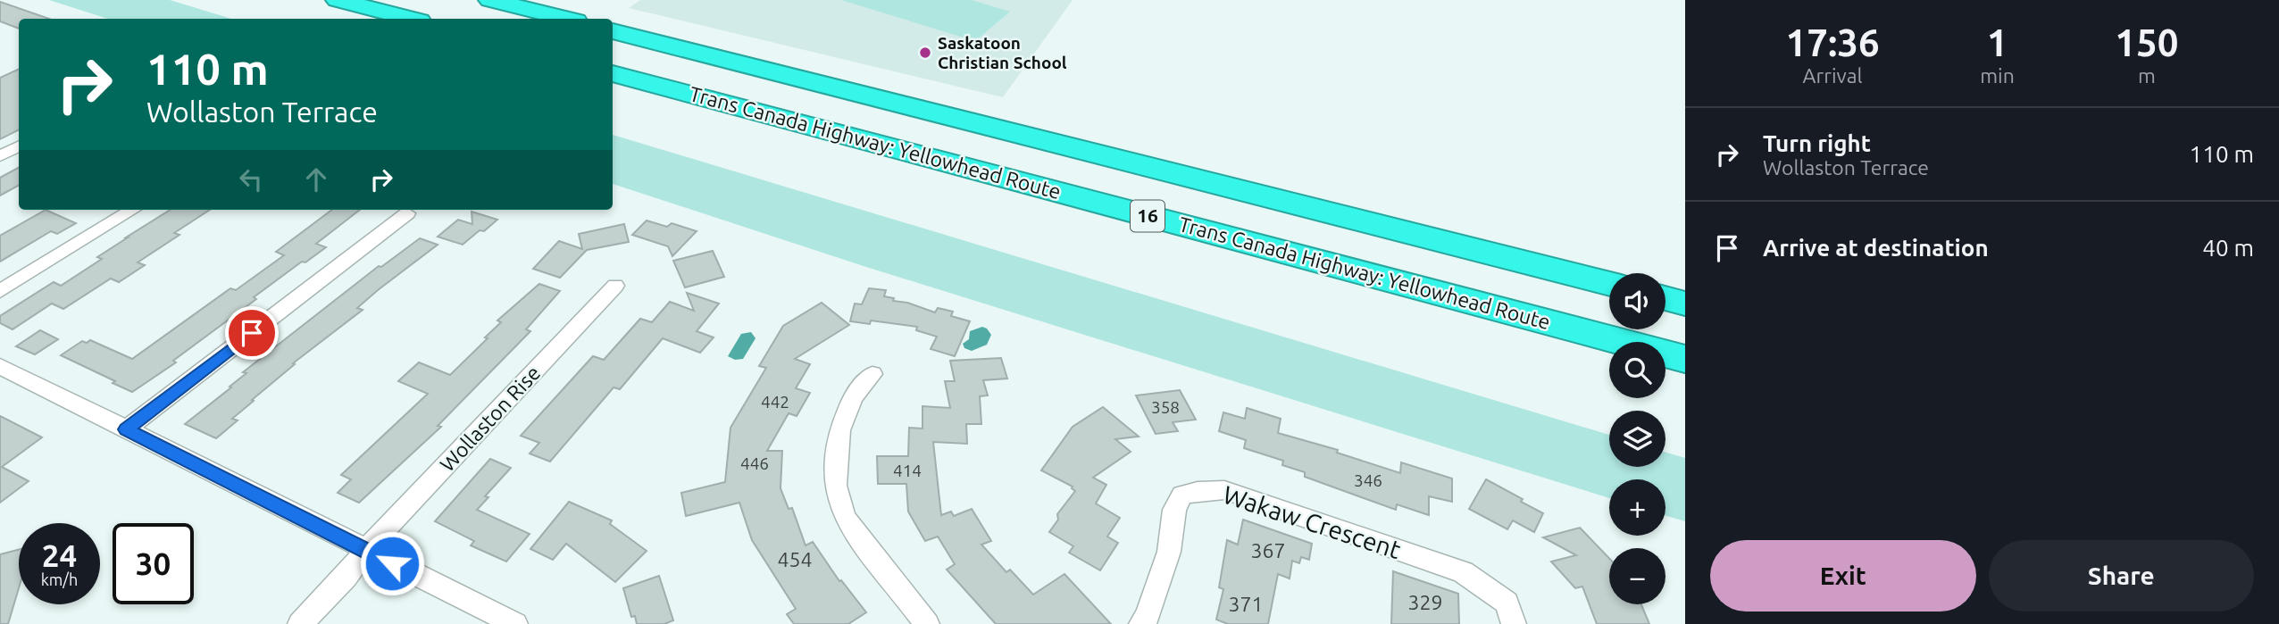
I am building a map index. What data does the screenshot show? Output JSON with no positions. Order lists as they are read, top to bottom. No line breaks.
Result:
{"streets":{"highway":["Trans Canada Highway: Yellowhead Route","16"],"street":["Wollaston Rise","Wakaw Crescent"]},"places":["Saskatoon Christian School"],"house_numbers":["442","358","446","414","346","367","454","329","371"],"page":{"eta":["17:36","Arrival","1","min","150","m"],"turn":["110 m","Wollaston Terrace"],"list":[{"name":"Turn right","note":"Wollaston Terrace","value":"110 m"},{"name":"Arrive at destination","value":"40 m"}],"map_buttons":["+","−"],"speed":"24 km/h","limit":"30","buttons":["Exit","Share"]}}
